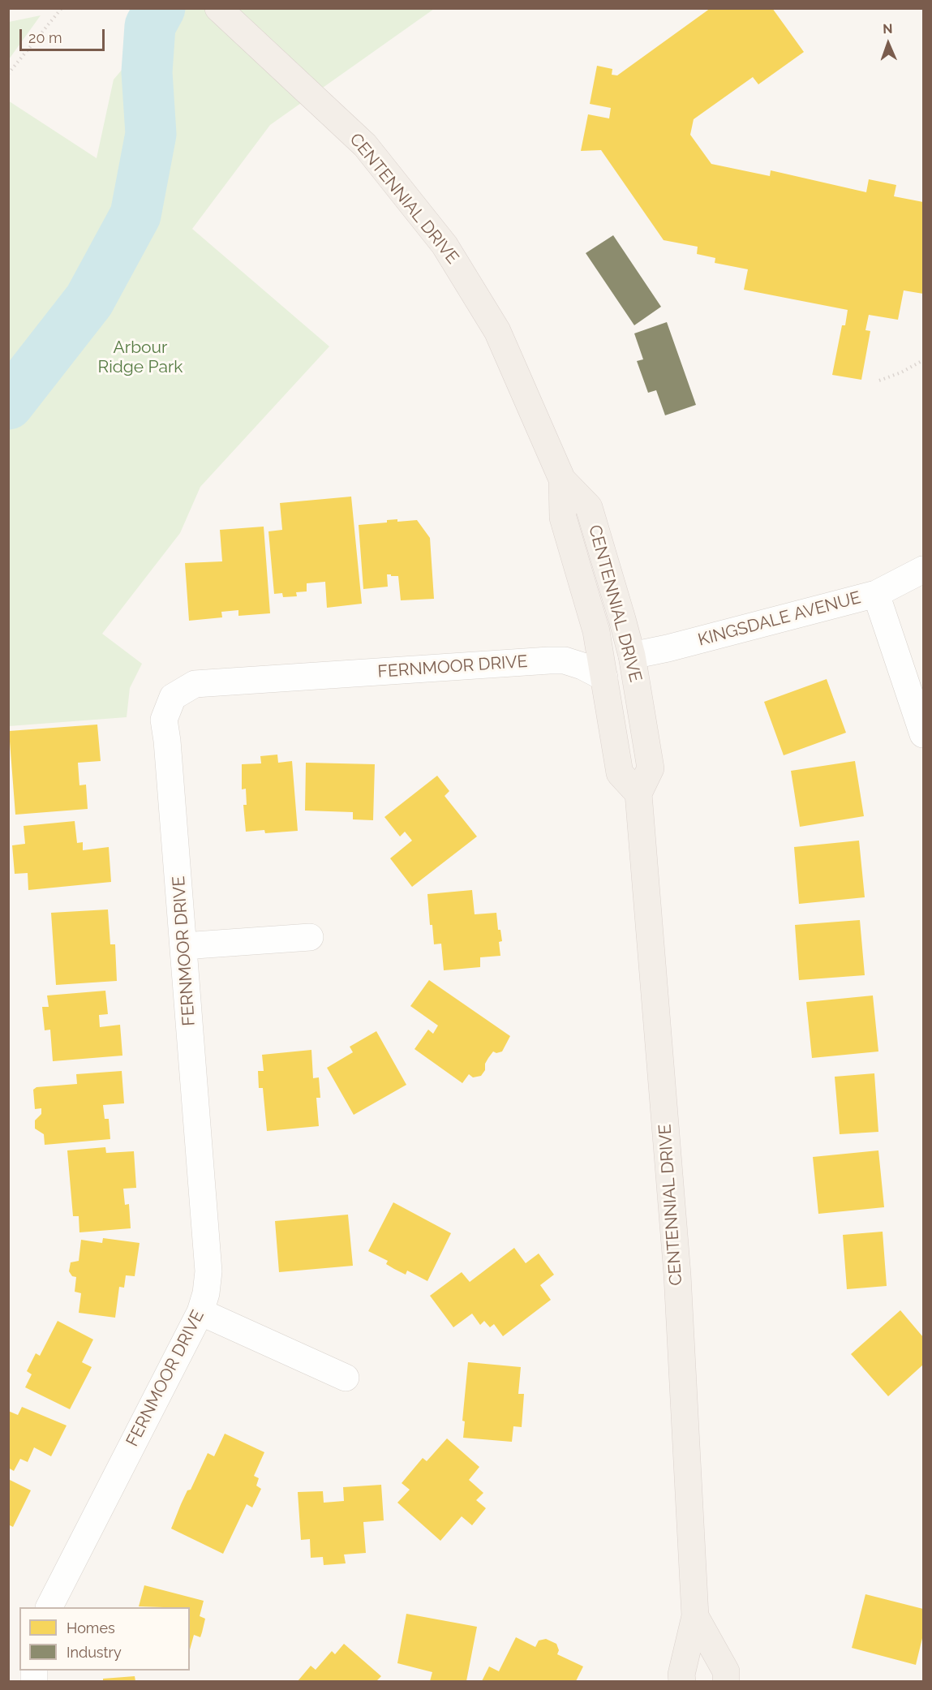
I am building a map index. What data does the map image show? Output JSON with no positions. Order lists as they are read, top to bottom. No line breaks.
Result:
{"streets":{"main road":["CENTENNIAL DRIVE"],"street":["KINGSDALE AVENUE","FERNMOOR DRIVE"]},"crossings":[["CENTENNIAL DRIVE","KINGSDALE AVENUE"],["CENTENNIAL DRIVE","FERNMOOR DRIVE"]],"parks":["Arbour Ridge Park"],"legend":["Homes","Industry"],"scale_bar":"20 m","north":"top"}
